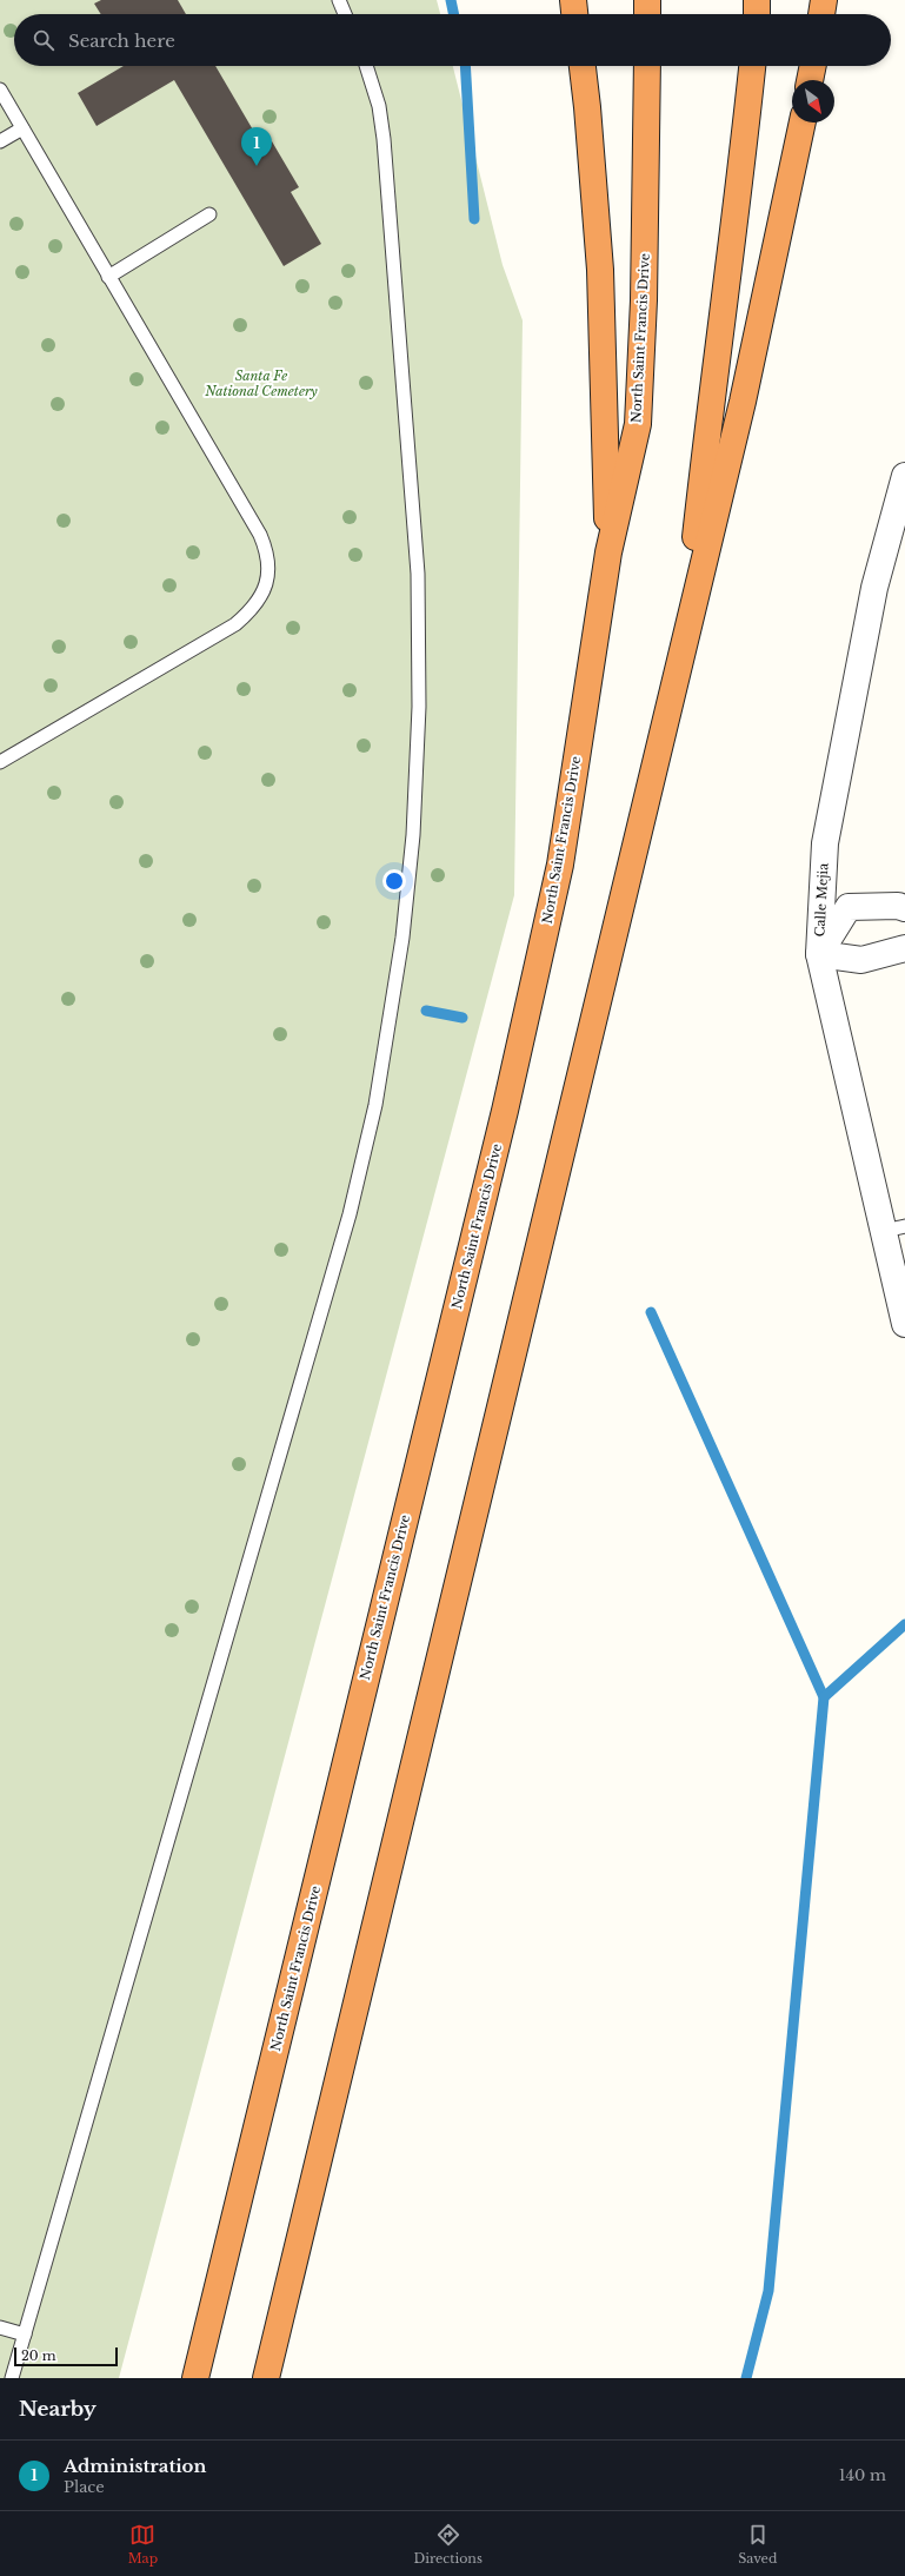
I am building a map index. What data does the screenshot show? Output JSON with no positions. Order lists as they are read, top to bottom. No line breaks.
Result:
{"streets":{"highway":["North Saint Francis Drive"],"street":["Calle Mejia"]},"parks":["Santa Fe National Cemetery"],"scale_bar":"20 m","north":"bottom right","page":{"search":"Search here","pins":"1","scale":"20 m","heading":"Nearby","list":[{"mark":"1","name":"Administration","note":"Place","value":"140 m"}],"nav":["Map","Directions","Saved"]}}
